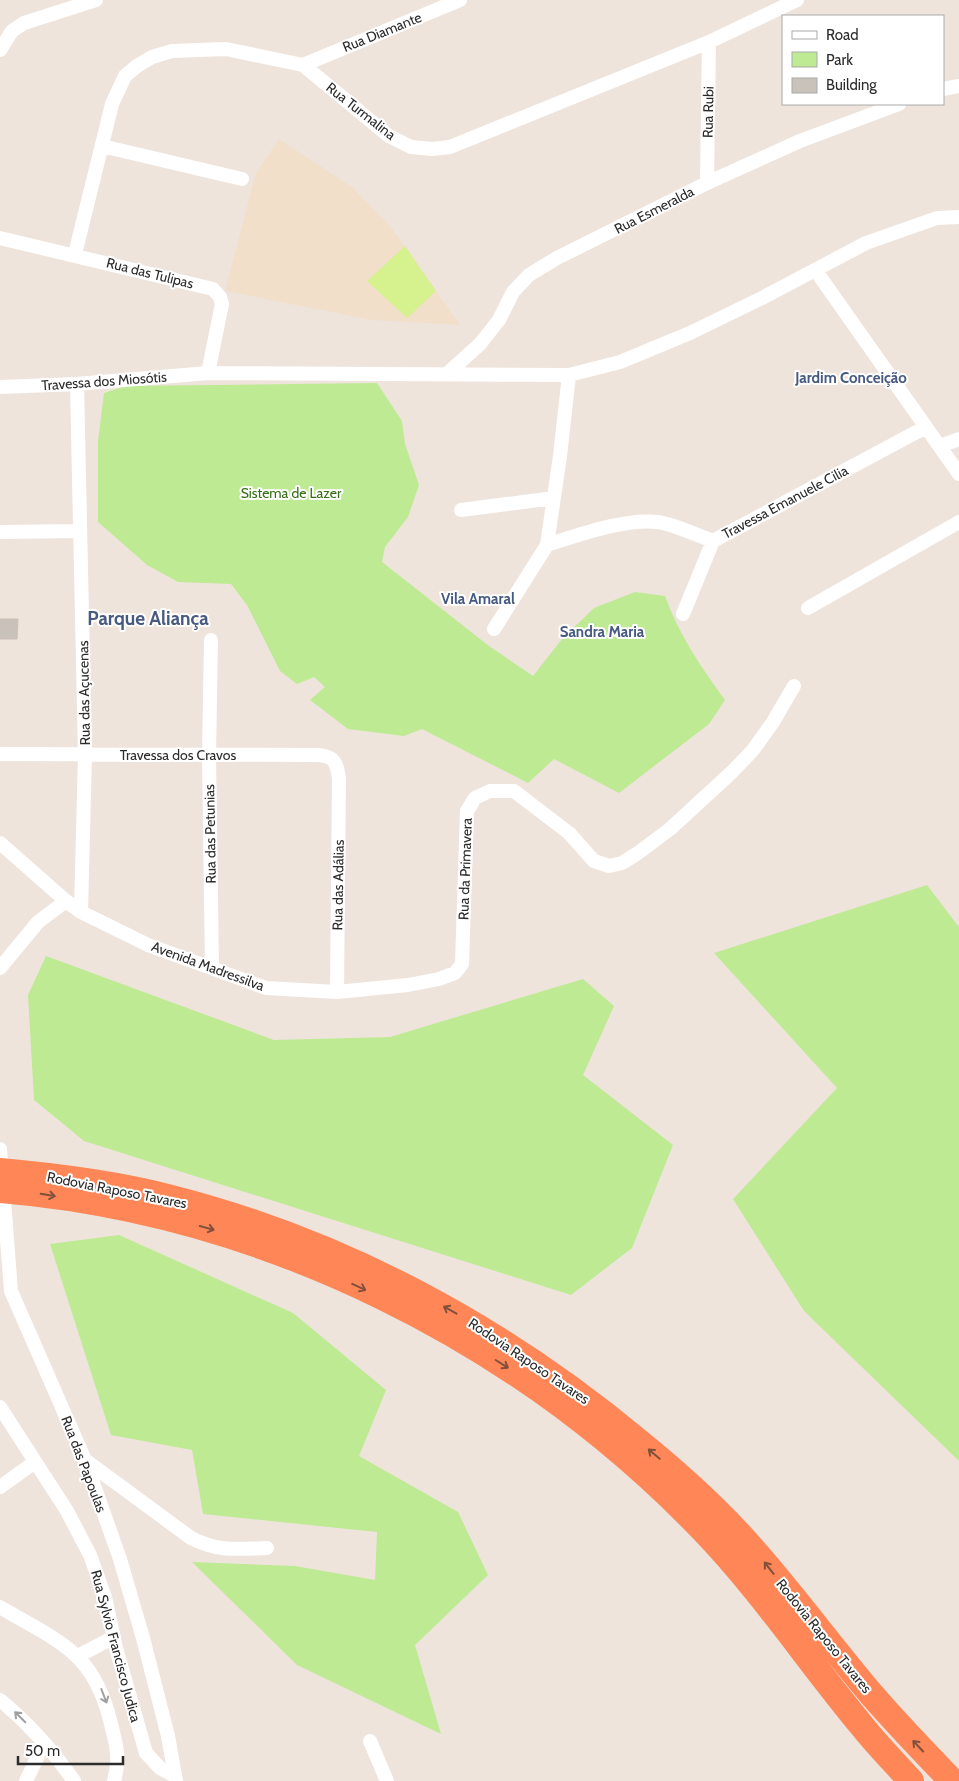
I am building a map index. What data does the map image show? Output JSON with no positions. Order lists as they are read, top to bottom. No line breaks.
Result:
{"streets":{"highway":["Rodovia Raposo Tavares"],"street":["Rua Diamante","Rua Turmalina","Rua Rubi","Rua Esmeralda","Rua das Tulipas","Travessa dos Miosótis","Travessa Emanuele Cilia","Rua das Açucenas","Travessa dos Cravos","Rua das Petunias","Rua da Primavera","Rua das Adálias","Avenida Madressilva","Rua das Papoulas","Rua Sylvio Francisco Judica"]},"crossings":[["Rua Diamante","Rua Turmalina"],["Rua Turmalina","Rua Rubi"],["Rua Turmalina","Rua das Tulipas"],["Rua Rubi","Rua Esmeralda"],["Rua Esmeralda","Travessa dos Miosótis"],["Rua das Tulipas","Travessa dos Miosótis"],["Travessa dos Miosótis","Rua das Açucenas"],["Rua das Açucenas","Travessa dos Cravos"],["Rua das Açucenas","Avenida Madressilva"],["Travessa dos Cravos","Rua das Petunias"],["Travessa dos Cravos","Rua das Adálias"],["Rua das Petunias","Avenida Madressilva"],["Rua da Primavera","Avenida Madressilva"],["Rua das Adálias","Avenida Madressilva"],["Rua das Papoulas","Rua Sylvio Francisco Judica"]],"districts":["Jardim Conceição","Vila Amaral","Parque Aliança","Sandra Maria"],"parks":["Sistema de Lazer"],"legend":["Road","Park","Building"],"scale_bar":"50 m"}
